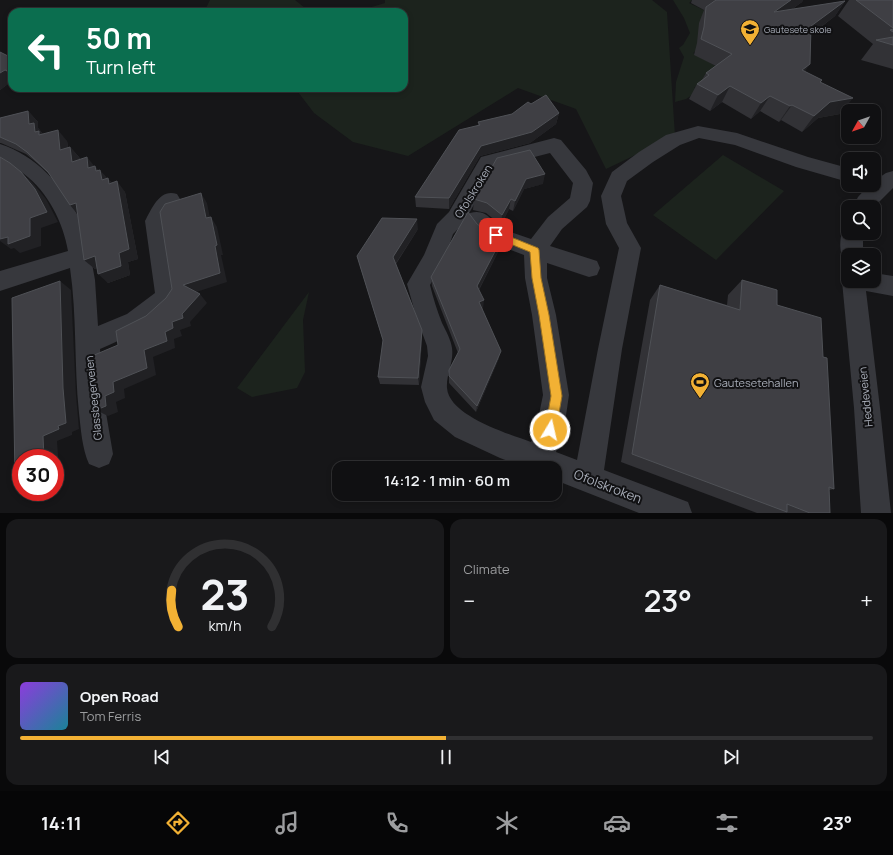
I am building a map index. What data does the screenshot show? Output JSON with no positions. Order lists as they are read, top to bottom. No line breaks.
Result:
{"streets":{"street":["Ofolskroken","Heddeveien","Glassbegerveien"]},"places":{"school or university":["Gautesete skole"],"sports":["Gautesetehallen"]},"north":"bottom left","page":{"turn":["50 m","Turn left"],"limit":"30","trip":"14:12 · 1 min · 60 m","tile":"Climate","heat":["−","23°","+"],"song":["Open Road","Tom Ferris"],"tabs":["14:11","23°"],"gauge":["23","km/h"]}}
